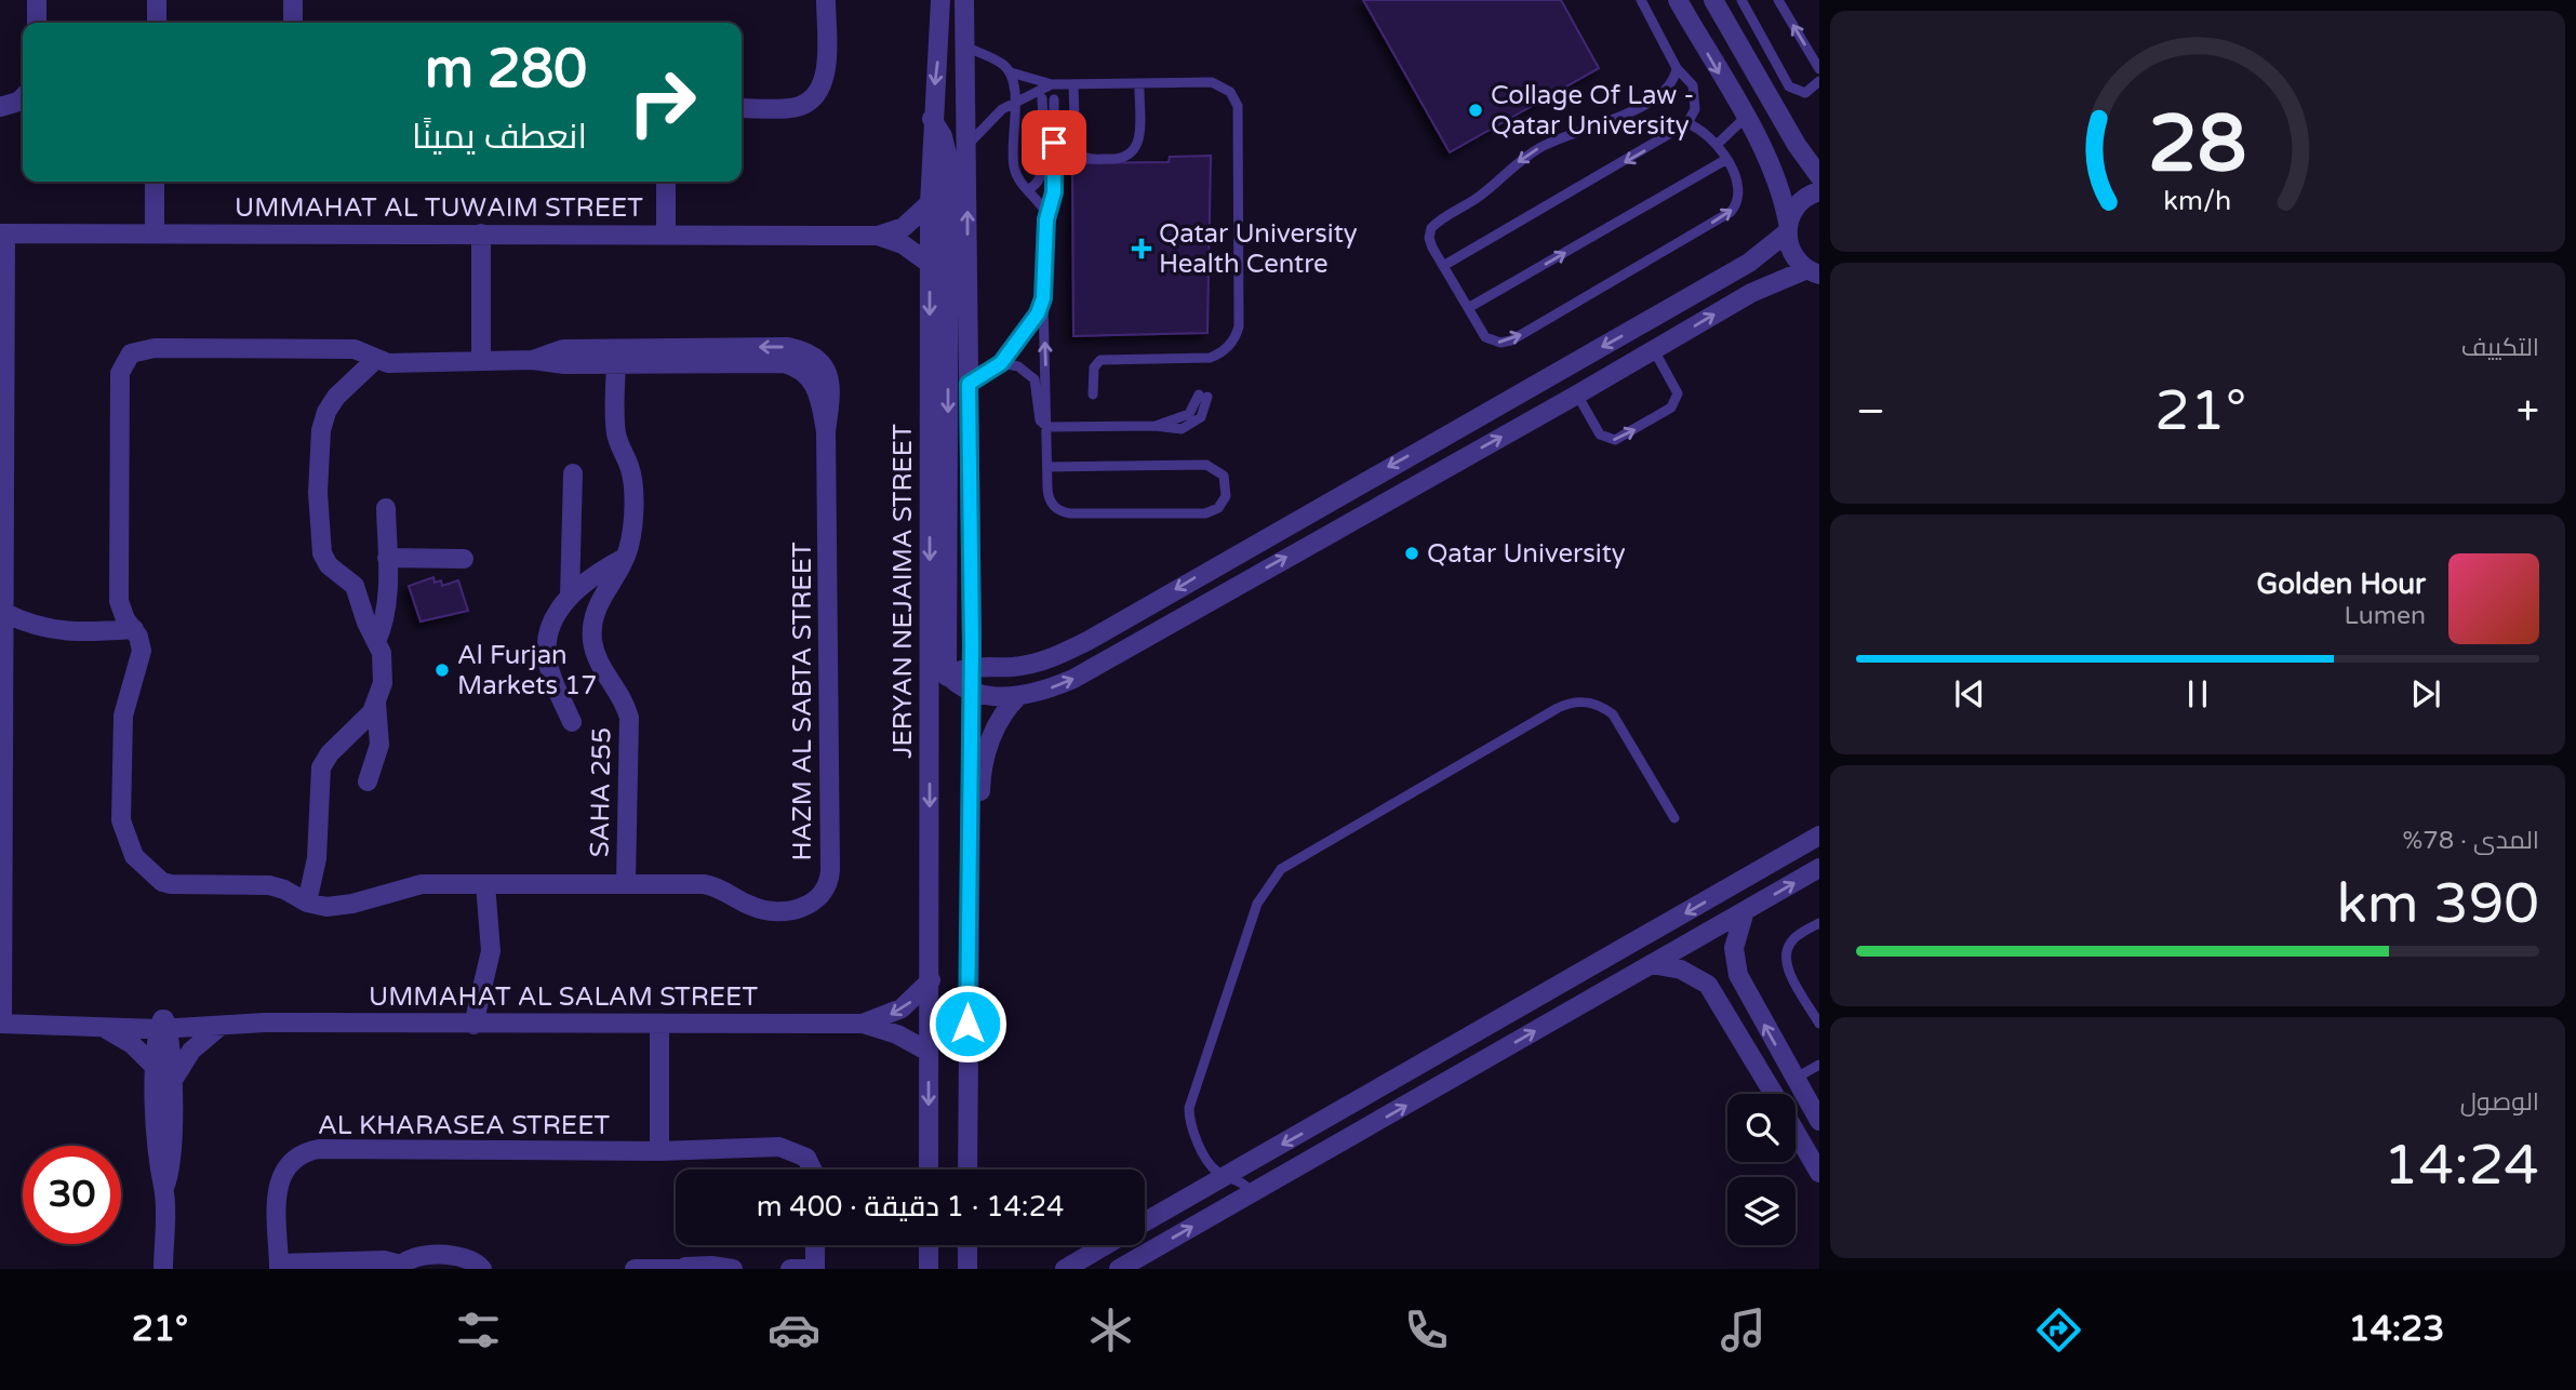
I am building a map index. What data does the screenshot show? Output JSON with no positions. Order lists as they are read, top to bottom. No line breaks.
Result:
{"streets":{"street":["UMMAHAT AL TUWAIM STREET","JERYAN NEJAIMA STREET","HAZM AL SABTA STREET","SAHA 255","UMMAHAT AL SALAM STREET","AL KHARASEA STREET"]},"crossings":[["UMMAHAT AL TUWAIM STREET","JERYAN NEJAIMA STREET"],["JERYAN NEJAIMA STREET","UMMAHAT AL SALAM STREET"],["HAZM AL SABTA STREET","SAHA 255"]],"places":{"other":["Collage Of Law - Qatar University","Qatar University","Al Furjan Markets 17"],"health":["Qatar University Health Centre"]},"page":{"turn":["280 m","انعطف يمينًا"],"tile":["التكييف",["المدى · 78%","390 km"],["الوصول","14:24"]],"heat":["−","21°","+"],"song":["Golden Hour","Lumen"],"limit":"30","trip":"14:24 · 1 دقيقة · 400 m","tabs":["14:23","21°"],"gauge":["28","km/h"]}}
